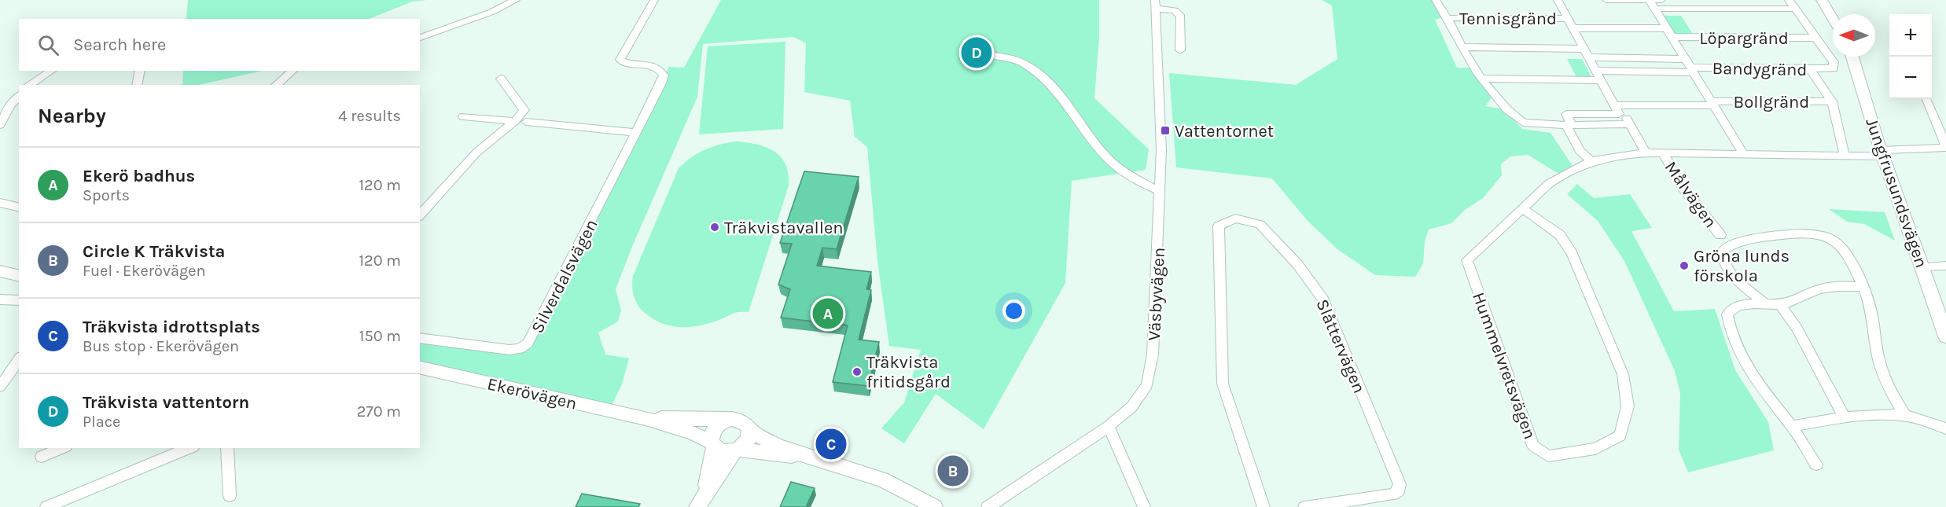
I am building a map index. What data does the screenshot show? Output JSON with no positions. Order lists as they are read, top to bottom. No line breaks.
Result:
{"streets":{"main road":["Jungfrusundsvägen","Ekerövägen"],"street":["Tennisgränd","Löpargränd","Bandygränd","Bollgränd","Målvägen","Silverdalsvägen","Väsbyvägen","Slåttervägen","Hummelvretsvägen"]},"crossings":[["Löpargränd","Bandygränd"],["Jungfrusundsvägen","Hummelvretsvägen"],["Målvägen","Hummelvretsvägen"]],"places":{"transit":["Vattentornet"],"other":["Träkvistavallen","Gröna lunds förskola","Träkvista fritidsgård"]},"north":"left","page":{"map_buttons":["+","−"],"search":"Search here","pins":["D","A","C","B"],"heading":["Nearby","4 results"],"list":[{"mark":"A","name":"Ekerö badhus","note":"Sports","value":"120 m"},{"mark":"B","name":"Circle K Träkvista","note":"Fuel · Ekerövägen","value":"120 m"},{"mark":"C","name":"Träkvista idrottsplats","note":"Bus stop · Ekerövägen","value":"150 m"},{"mark":"D","name":"Träkvista vattentorn","note":"Place","value":"270 m"}]}}
